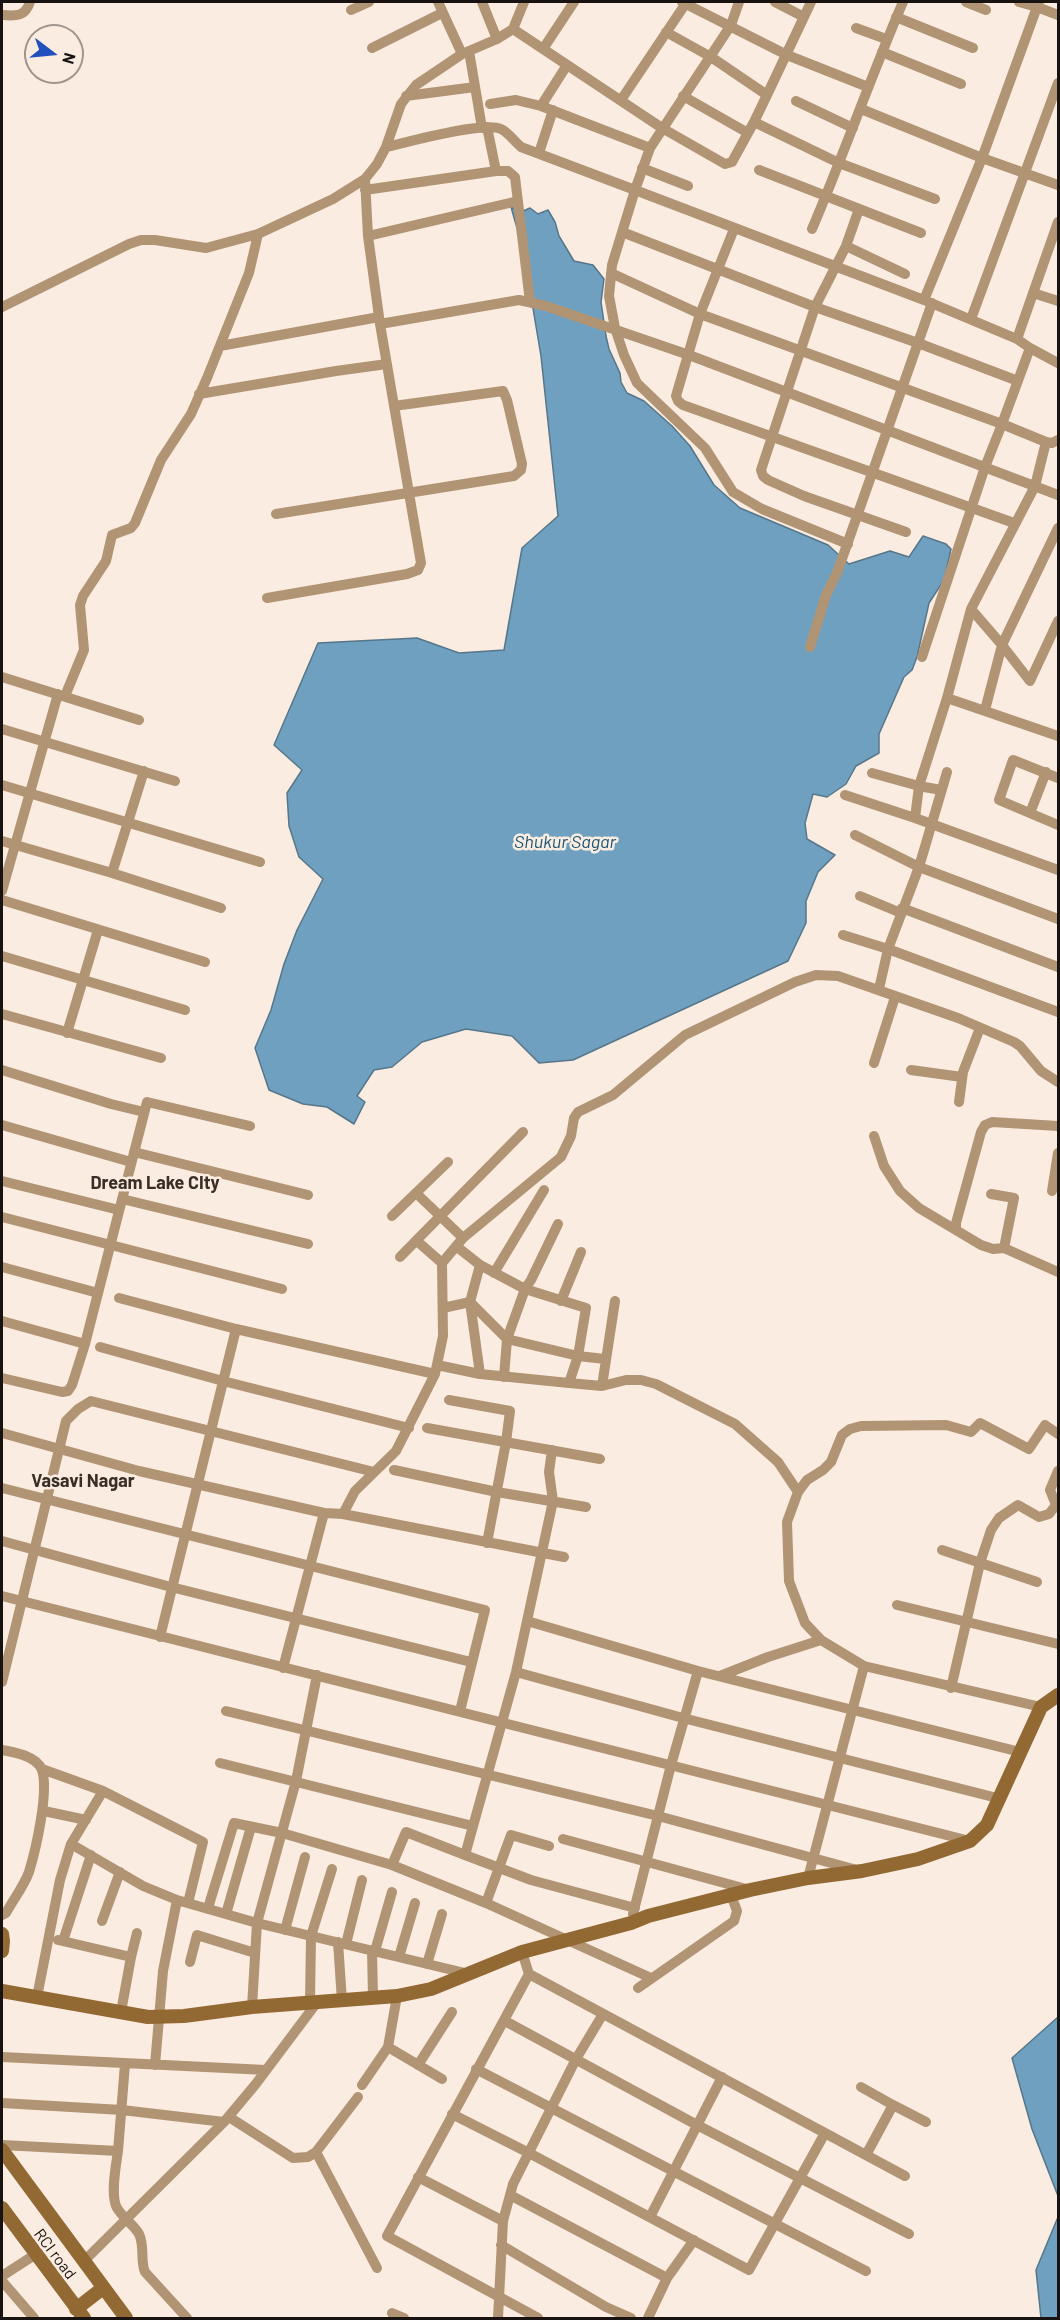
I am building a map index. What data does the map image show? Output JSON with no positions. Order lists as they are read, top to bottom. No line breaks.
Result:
{"streets":{"street":["RCI road"]},"districts":["Dream Lake CIty","Vasavi Nagar"],"water":["Shukur Sagar"],"north":"right"}
